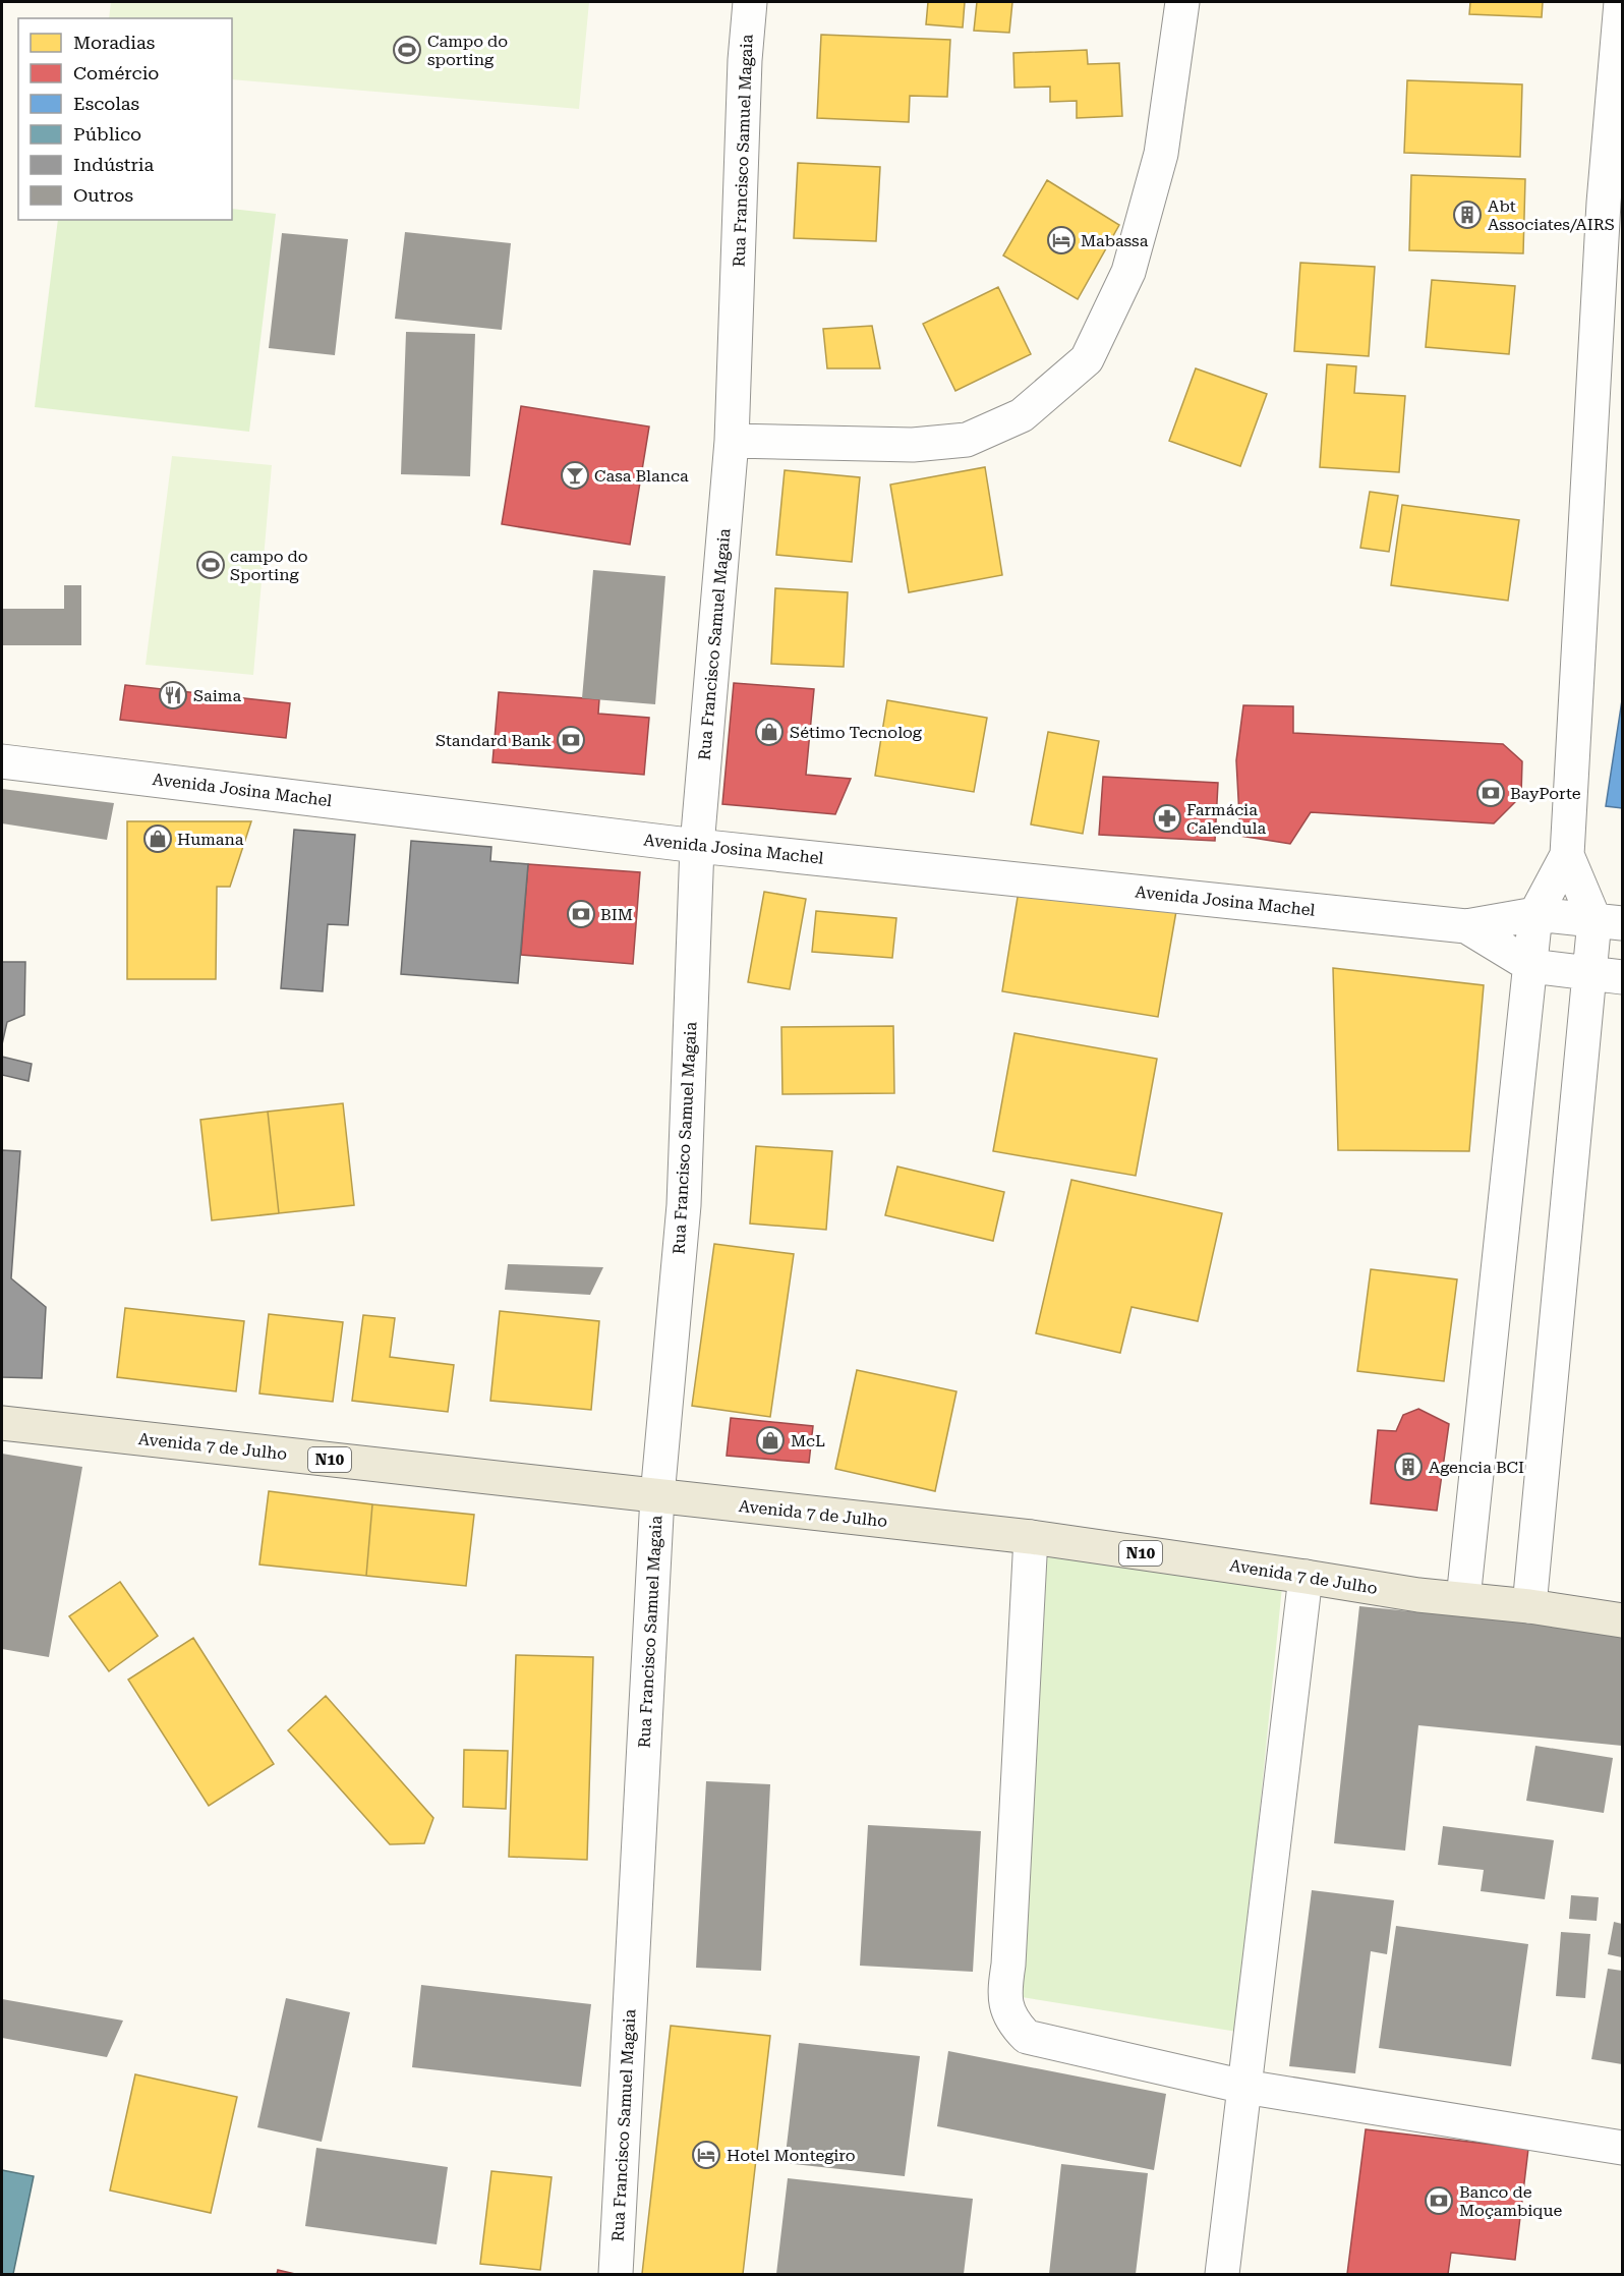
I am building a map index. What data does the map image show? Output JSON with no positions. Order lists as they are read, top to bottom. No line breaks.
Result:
{"streets":{"main road":["Avenida 7 de Julho","N10"],"street":["Rua Francisco Samuel Magaia","Avenida Josina Machel"]},"crossings":[["Rua Francisco Samuel Magaia","Avenida Josina Machel"],["Rua Francisco Samuel Magaia","Avenida 7 de Julho"]],"places":{"sports":["Campo do sporting","campo do Sporting"],"building":["Abt Associates/AIRS","Agencia BCI"],"hotel":["Mabassa","Hotel Montegiro"],"bar":["Casa Blanca"],"restaurant":["Saima"],"shop":["Sétimo Tecnolog","Humana","McL"],"bank":["Standard Bank","BayPorte","BIM","Banco de Moçambique"],"pharmacy":["Farmácia Calendula"]},"legend":["Moradias","Comércio","Escolas","Público","Indústria","Outros"]}
